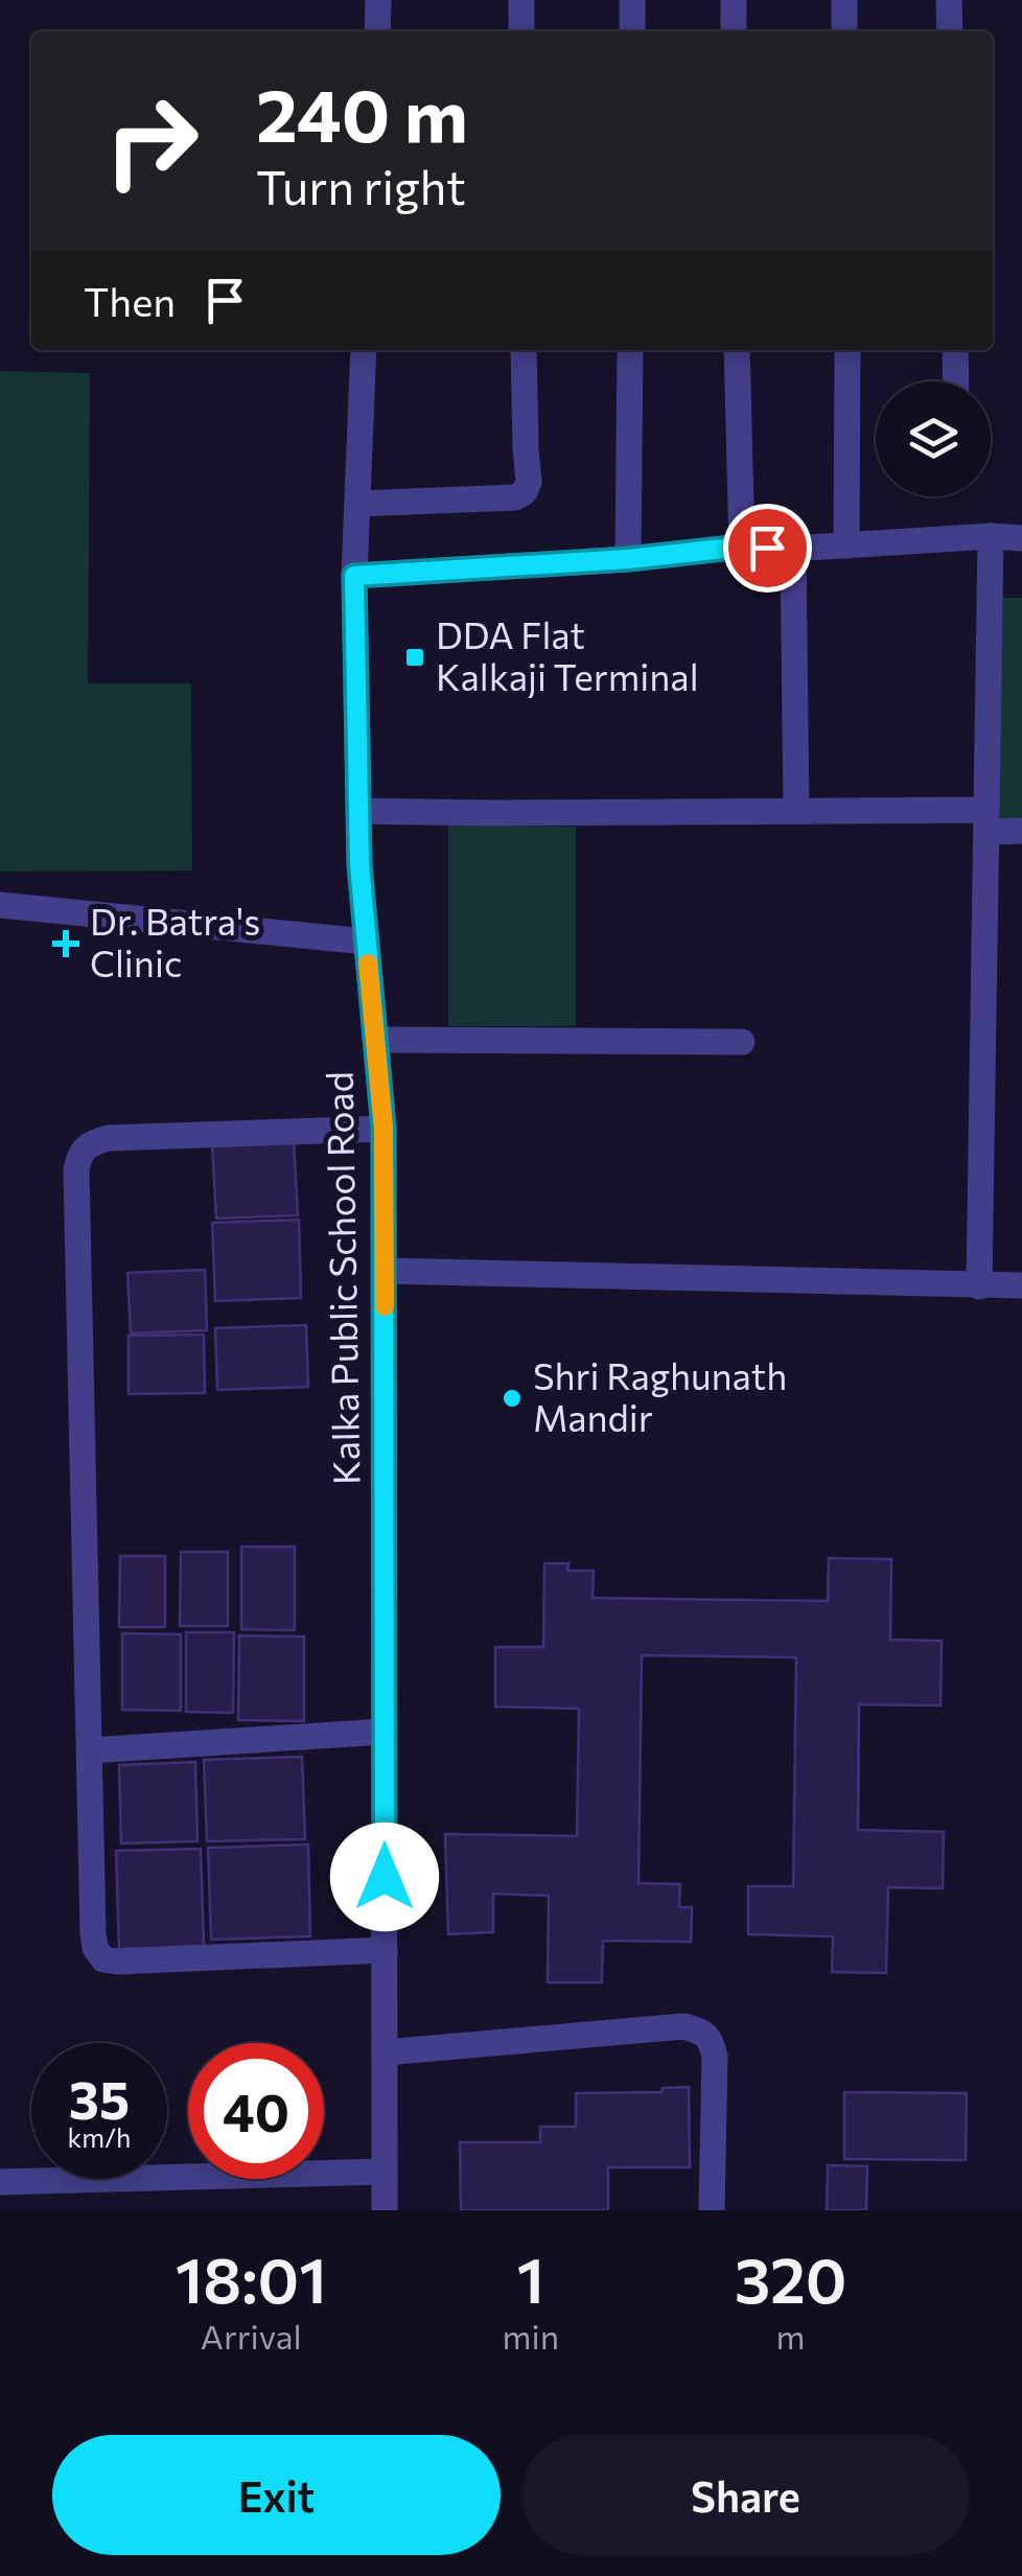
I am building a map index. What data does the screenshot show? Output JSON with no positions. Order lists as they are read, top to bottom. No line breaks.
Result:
{"streets":{"street":["Kalka Public School Road"]},"places":{"transit":["DDA Flat Kalkaji Terminal"],"health":["Dr. Batra's Clinic"],"other":["Shri Raghunath Mandir"]},"page":{"turn":["240 m","Turn right"],"then":"Then","speed":"35 km/h","limit":"40","eta":["18:01","Arrival","1","min","320","m"],"buttons":["Exit","Share"]}}
